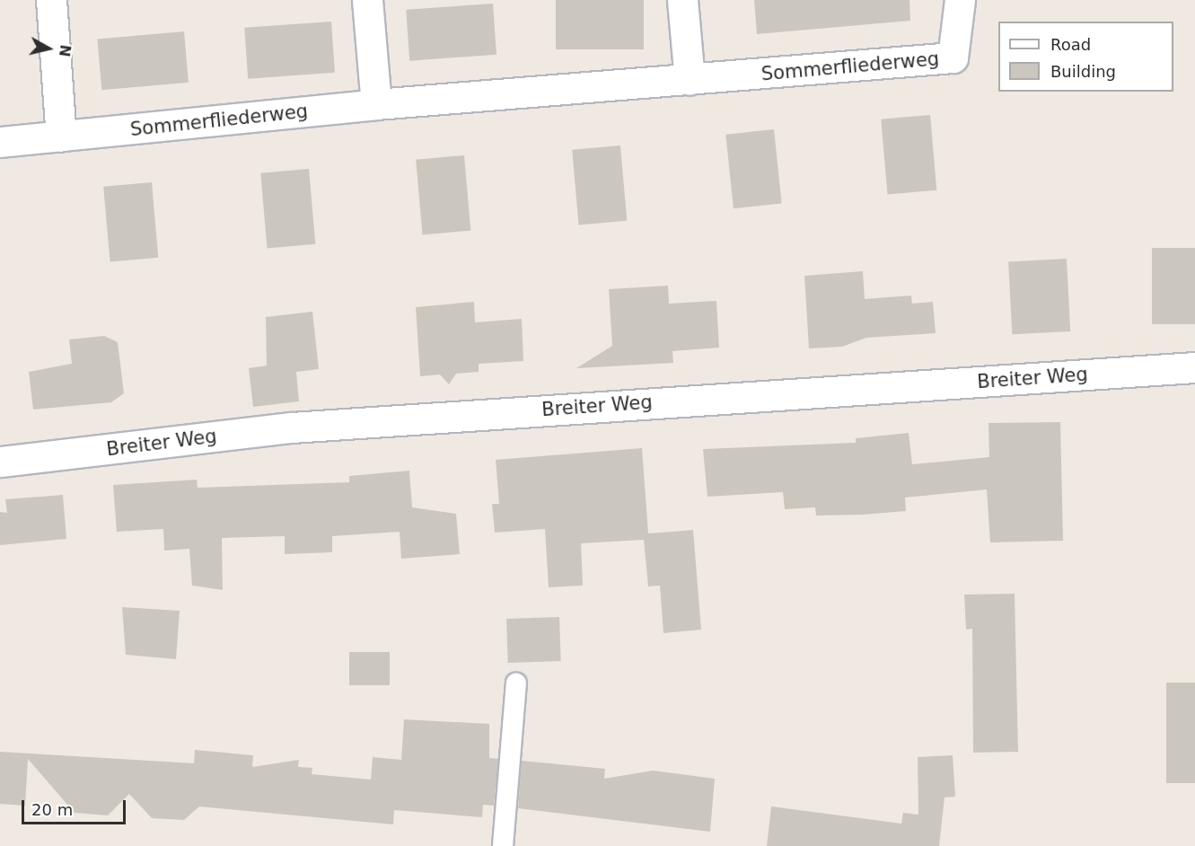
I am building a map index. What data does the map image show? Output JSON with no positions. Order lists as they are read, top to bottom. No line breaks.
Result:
{"streets":{"street":["Sommerfliederweg","Breiter Weg"]},"legend":["Road","Building"],"scale_bar":"20 m","north":"right"}
